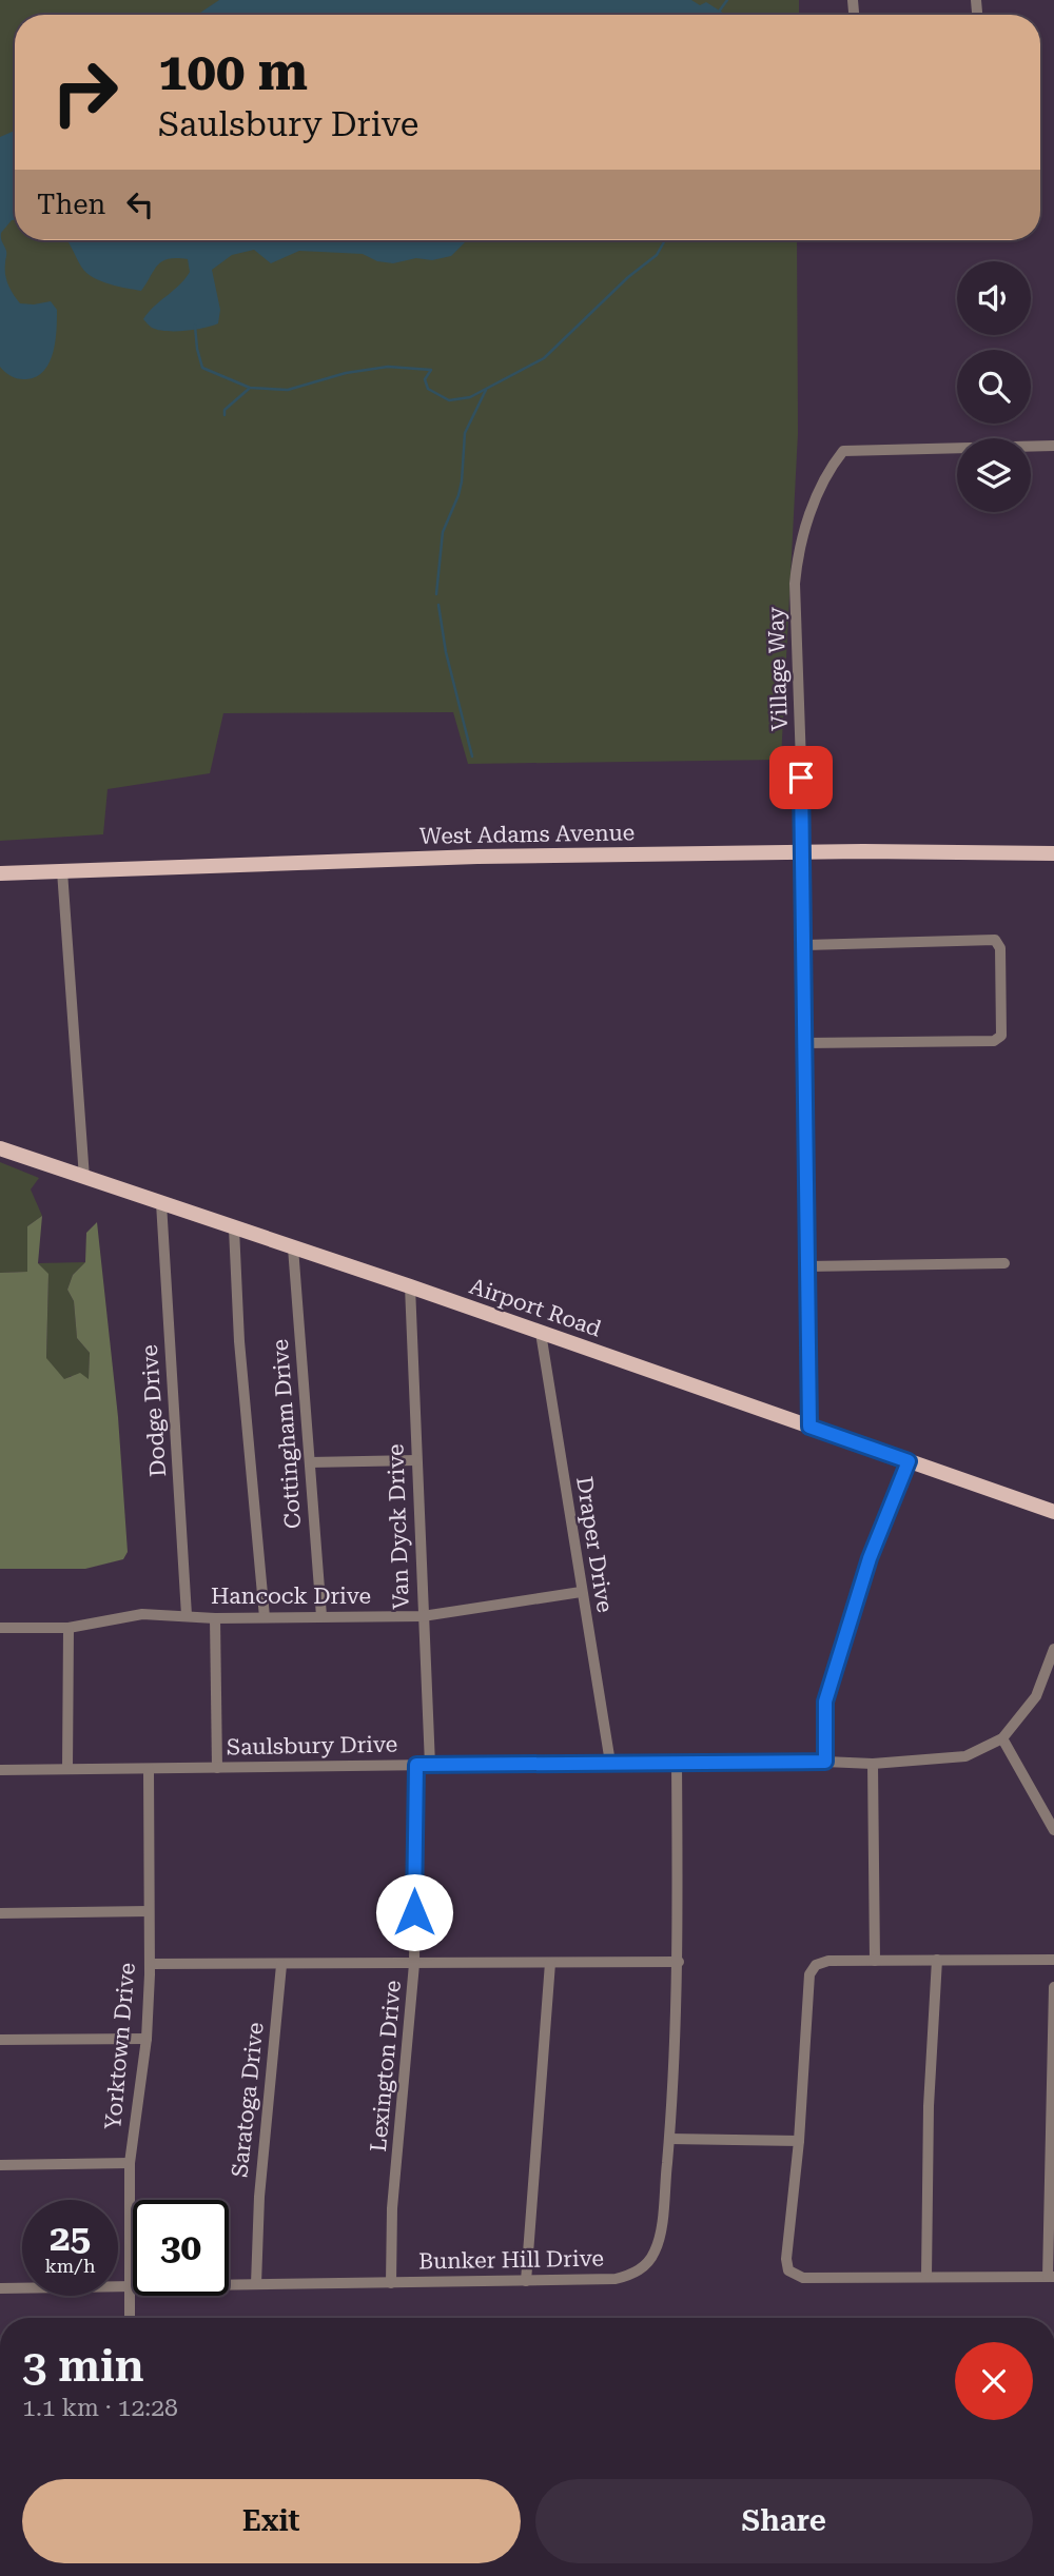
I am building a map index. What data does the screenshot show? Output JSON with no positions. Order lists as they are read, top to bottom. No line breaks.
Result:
{"streets":{"main road":["West Adams Avenue","Airport Road"],"street":["Village Way","Dodge Drive","Cottingham Drive","Van Dyck Drive","Draper Drive","Hancock Drive","Saulsbury Drive","Yorktown Drive","Lexington Drive","Saratoga Drive","Bunker Hill Drive"]},"crossings":[["Village Way","West Adams Avenue"],["Village Way","Airport Road"],["Airport Road","Dodge Drive"],["Airport Road","Cottingham Drive"],["Airport Road","Van Dyck Drive"],["Airport Road","Draper Drive"],["Dodge Drive","Hancock Drive"],["Cottingham Drive","Hancock Drive"],["Van Dyck Drive","Hancock Drive"],["Van Dyck Drive","Saulsbury Drive"],["Draper Drive","Hancock Drive"],["Draper Drive","Saulsbury Drive"],["Saulsbury Drive","Yorktown Drive"],["Saulsbury Drive","Lexington Drive"],["Saulsbury Drive","Bunker Hill Drive"],["Yorktown Drive","Bunker Hill Drive"],["Lexington Drive","Bunker Hill Drive"],["Saratoga Drive","Bunker Hill Drive"]],"page":{"turn":["100 m","Saulsbury Drive"],"then":"Then","speed":"25 km/h","limit":"30","heading":["3 min","1.1 km · 12:28"],"buttons":["Exit","Share"]}}
